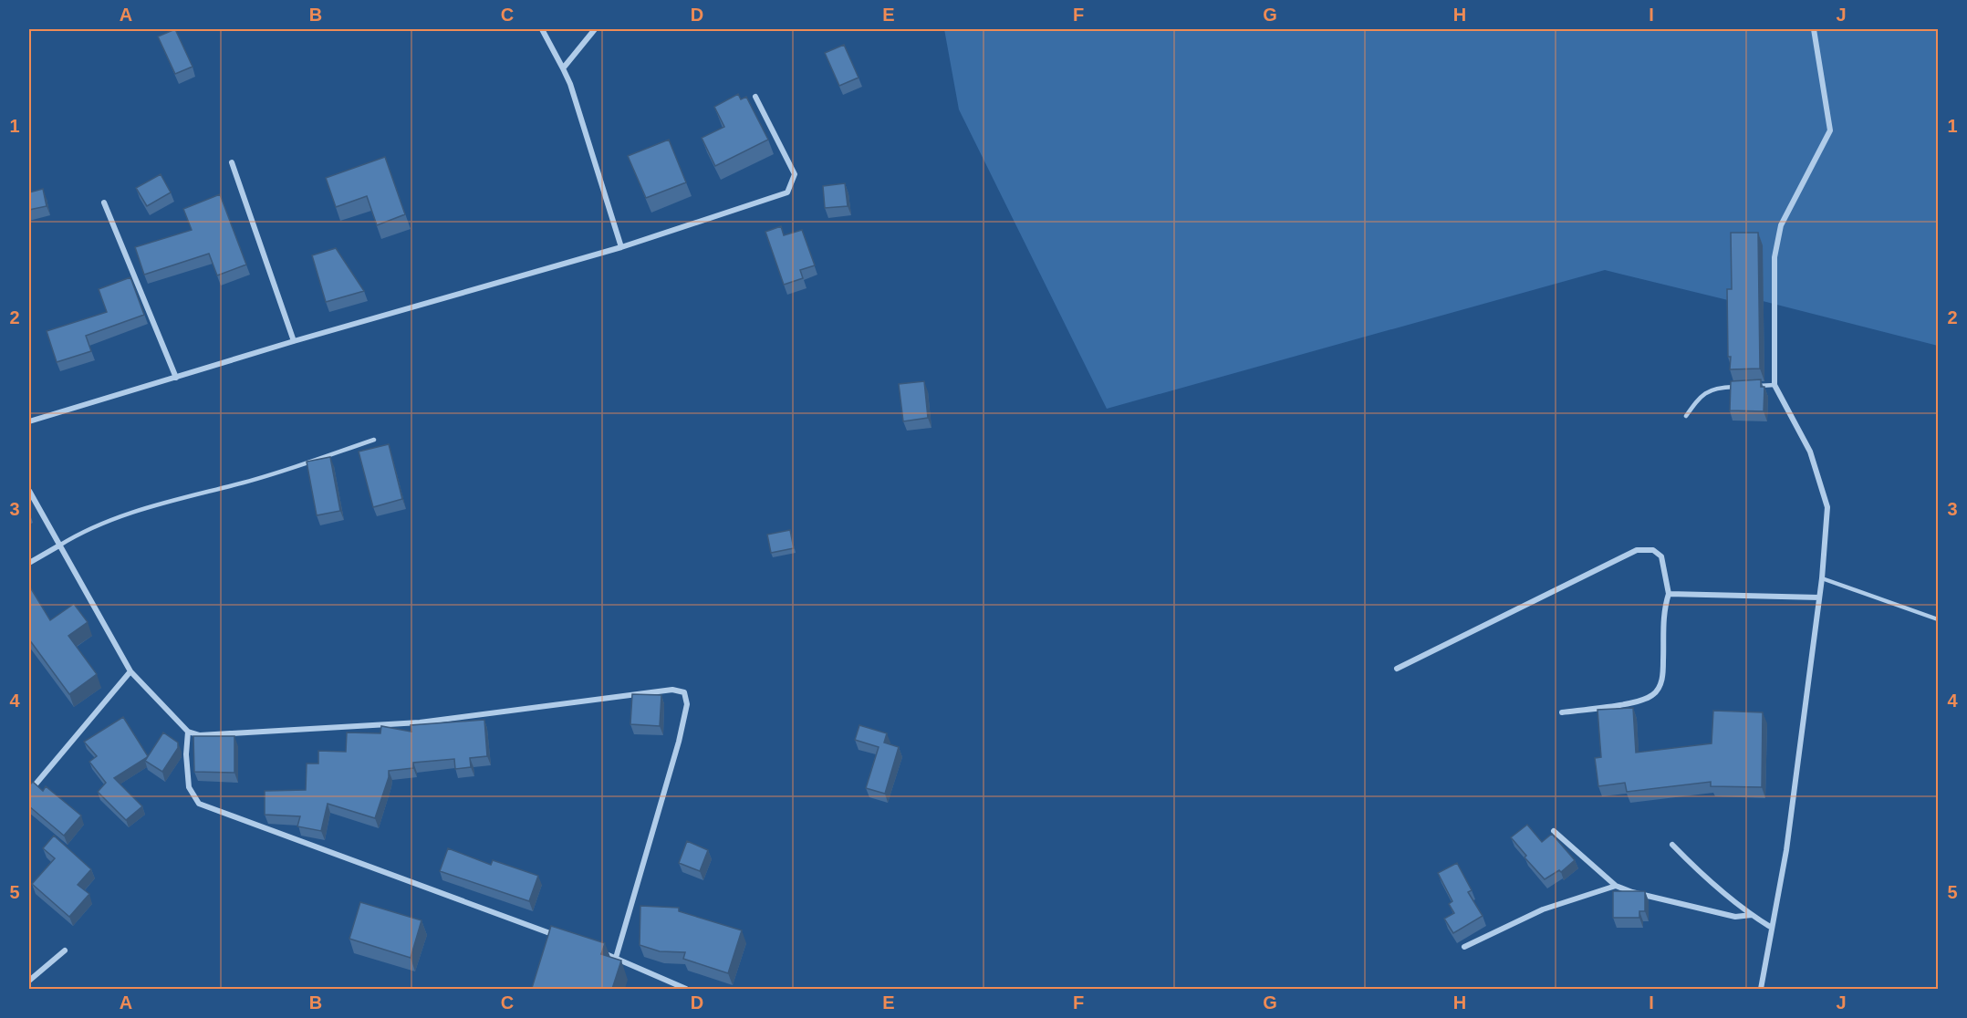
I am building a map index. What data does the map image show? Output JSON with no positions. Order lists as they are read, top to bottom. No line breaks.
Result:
{"grid":{"columns":["A","B","C","D","E","F","G","H","I","J"],"rows":["1","2","3","4","5"]}}
